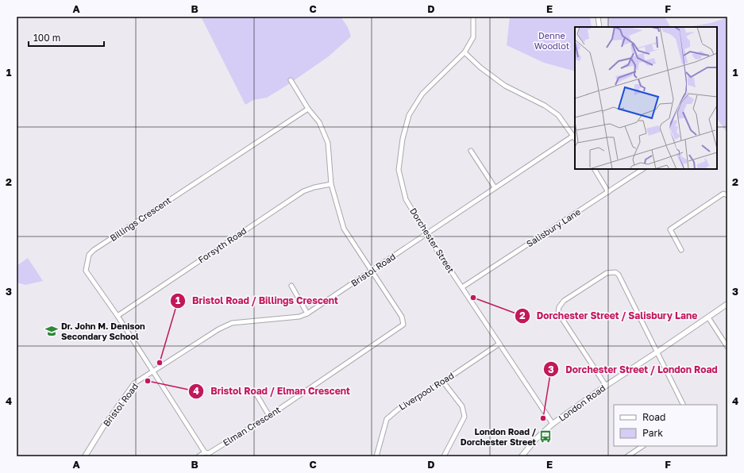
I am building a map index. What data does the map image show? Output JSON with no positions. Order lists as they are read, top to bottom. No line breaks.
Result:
{"streets":{"street":["Billings Crescent","Salisbury Lane","Dorchester Street","Forsyth Road","Bristol Road","Liverpool Road","London Road","Elman Crescent"]},"crossings":[["Billings Crescent","Forsyth Road"],["Billings Crescent","Bristol Road"],["Salisbury Lane","Dorchester Street"],["Dorchester Street","Bristol Road"],["Dorchester Street","Liverpool Road"],["Dorchester Street","London Road"],["Bristol Road","Elman Crescent"]],"parks":["Denne Woodlot"],"places":{"other":["Dorchester Street / Salisbury Lane","Bristol Road / Billings Crescent","Bristol Road / Elman Crescent","Dorchester Street / London Road"],"school or university":["Dr. John M. Denison Secondary School"],"bus stop":["London Road / Dorchester Street"]},"legend":["Road","Park"],"scale_bar":"100 m","grid":{"columns":["A","B","C","D","E","F"],"rows":["1","2","3","4"]}}
